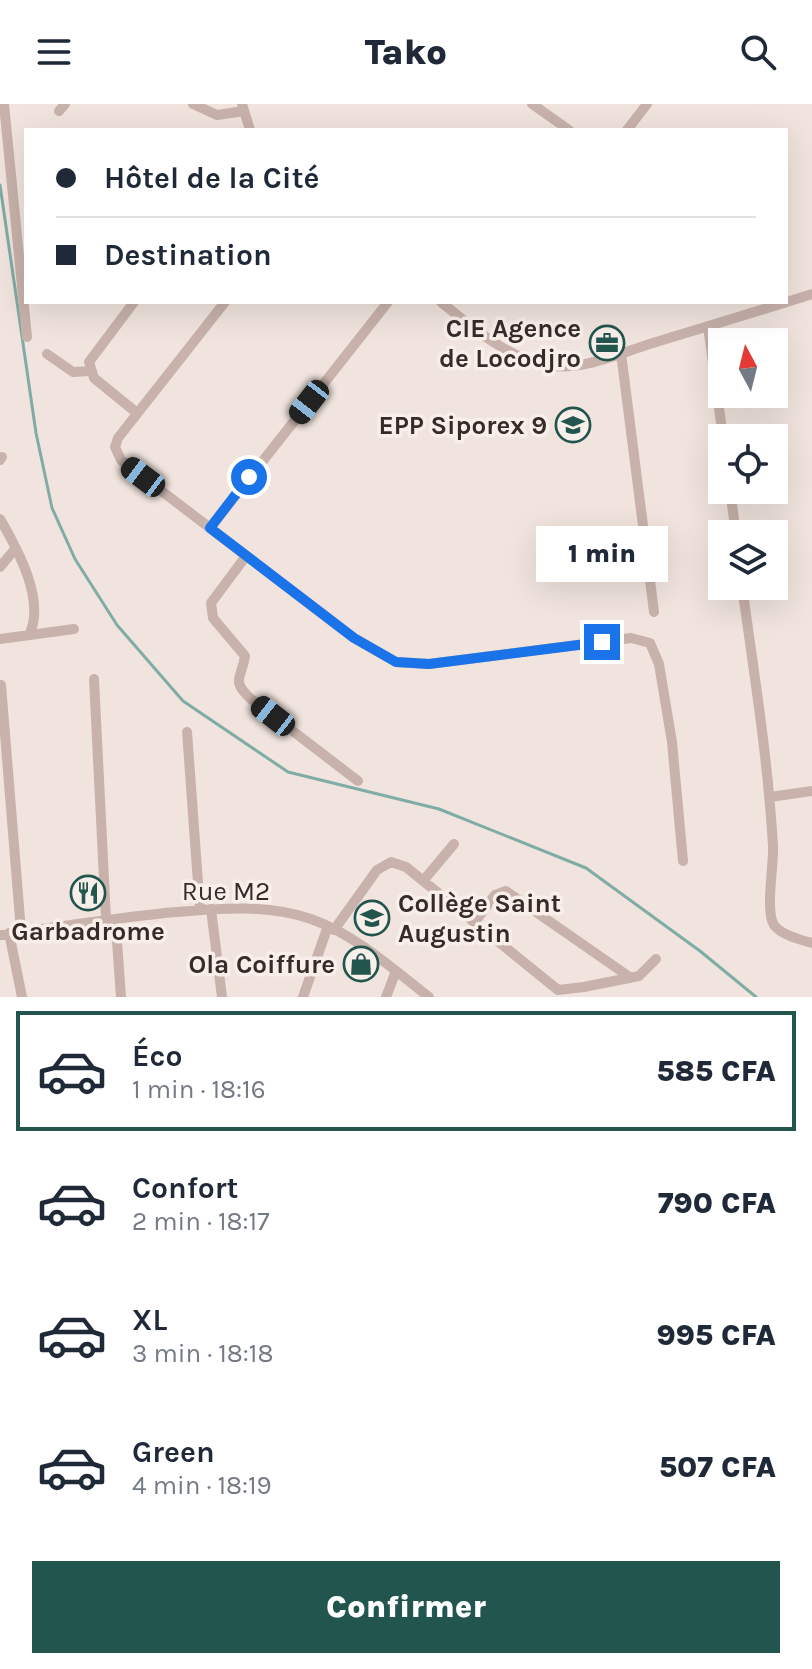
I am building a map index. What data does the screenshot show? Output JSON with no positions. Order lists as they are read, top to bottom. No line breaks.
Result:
{"streets":{"street":["Rue M2"]},"places":{"office":["CIE Agence de Locodjro"],"school or university":["EPP Siporex 9","Collège Saint Augustin"],"restaurant":["Garbadrome"],"shop":["Ola Coiffure"]},"north":"top","page":{"header":"Tako","banner":["Hôtel de la Cité","Destination"],"bubble":"1 min","list":[{"name":"Éco","note":"1 min · 18:16","value":"585 CFA"},{"name":"Confort","note":"2 min · 18:17","value":"790 CFA"},{"name":"XL","note":"3 min · 18:18","value":"995 CFA"},{"name":"Green","note":"4 min · 18:19","value":"507 CFA"}],"buttons":"Confirmer"}}
